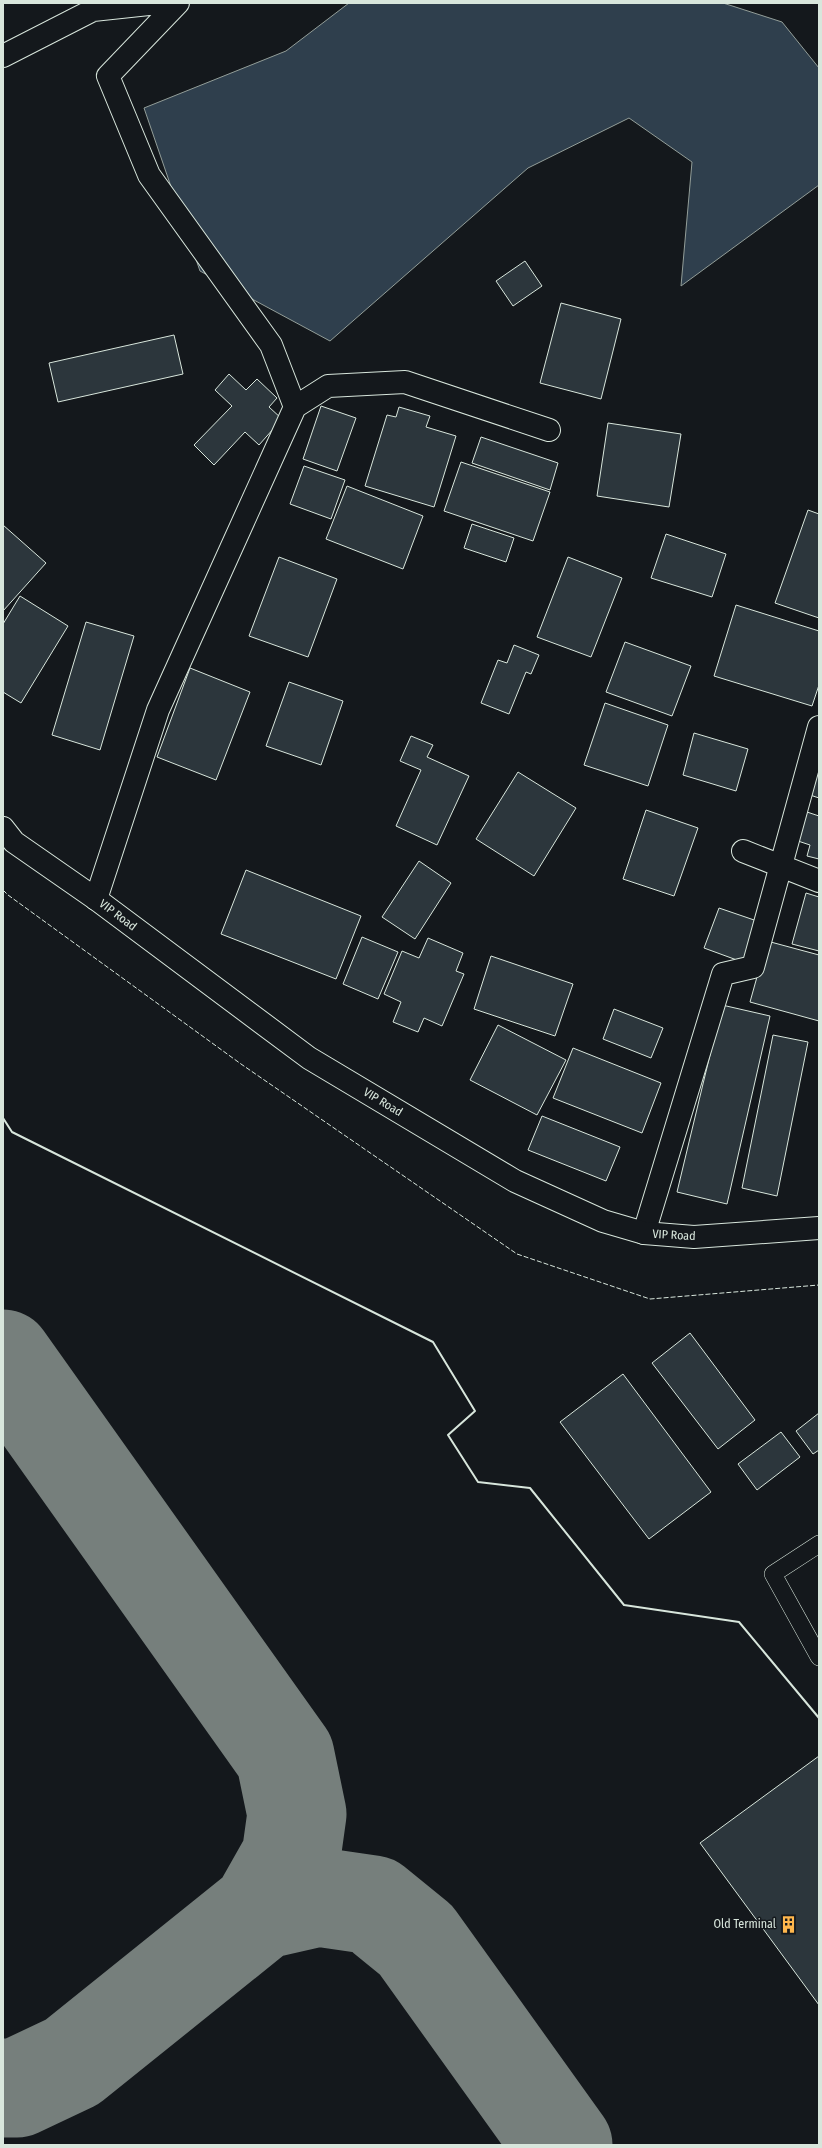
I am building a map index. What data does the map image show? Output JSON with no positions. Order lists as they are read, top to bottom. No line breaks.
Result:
{"streets":{"main road":["VIP Road"]},"places":{"building":["Old Terminal"]}}
